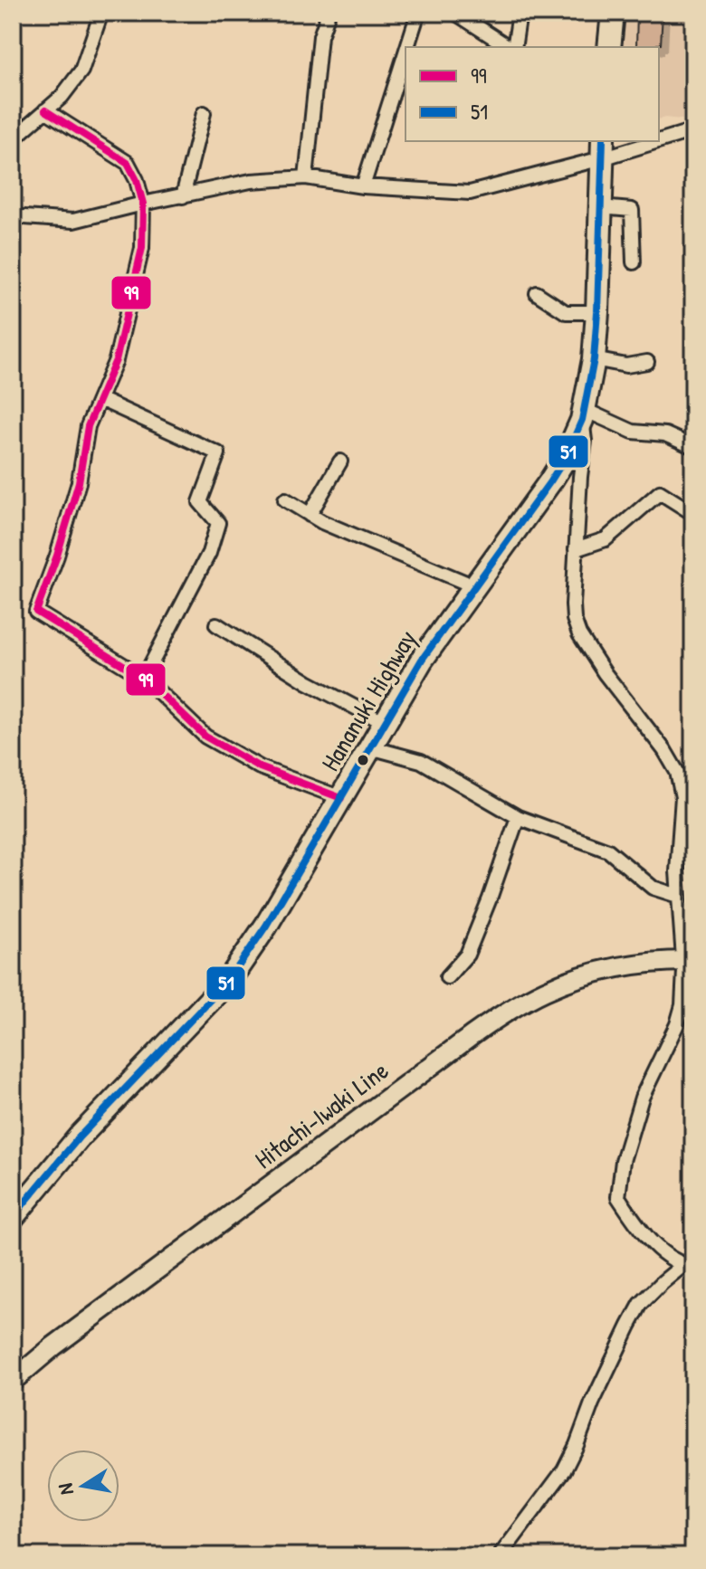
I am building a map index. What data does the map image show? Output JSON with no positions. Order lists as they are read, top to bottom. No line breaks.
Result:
{"streets":{"highway":["Hananuki Highway"],"main road":["Hitachi-Iwaki Line"]},"lines":["transit line 99","transit line 51"],"legend":["99","51"],"north":"left"}
